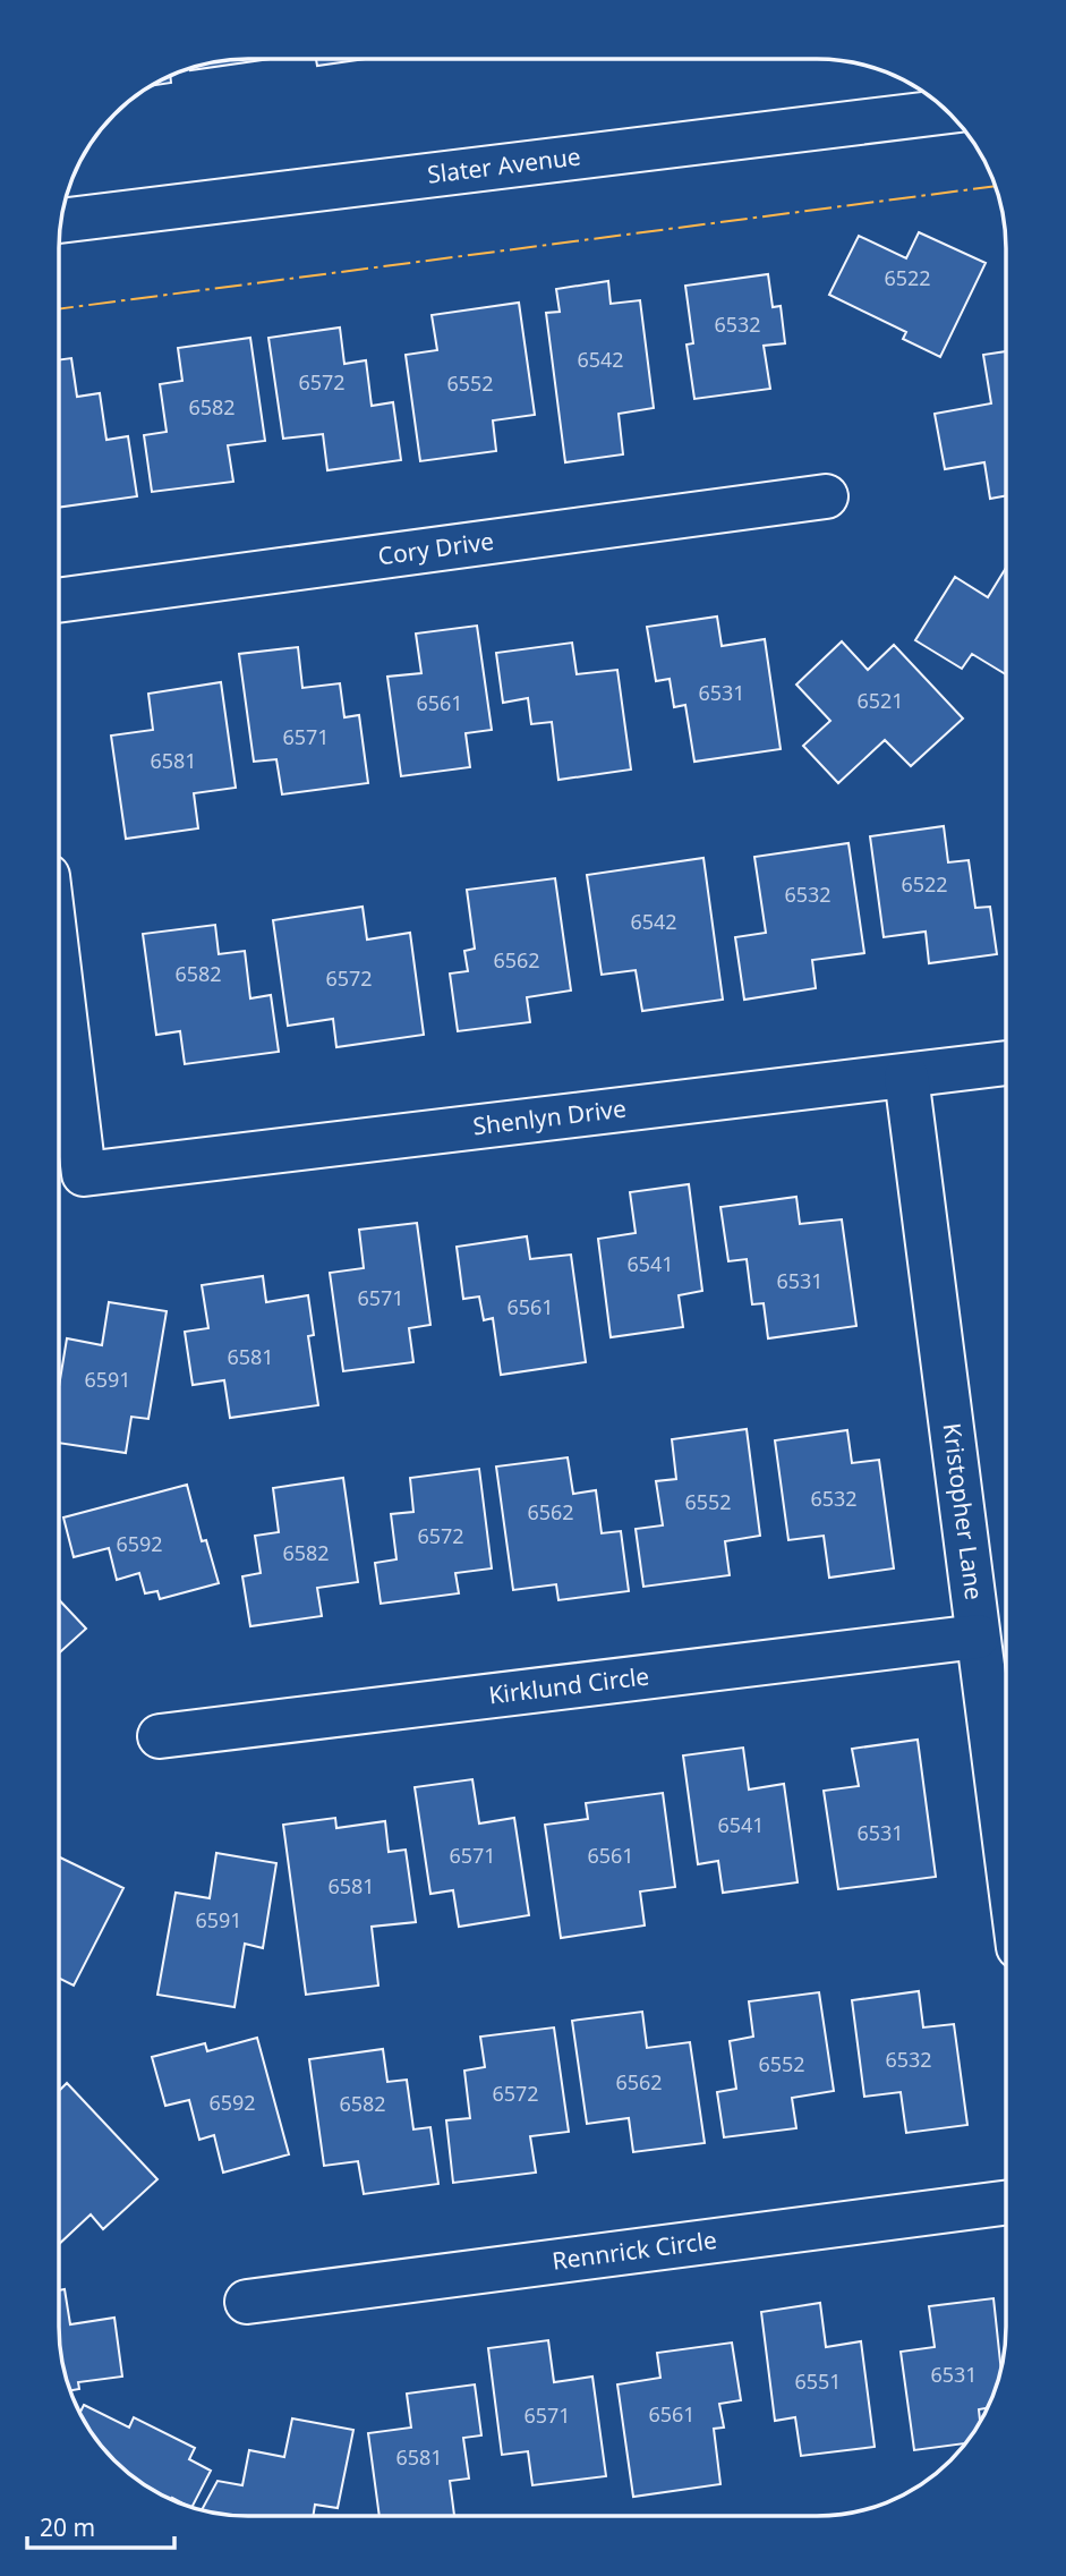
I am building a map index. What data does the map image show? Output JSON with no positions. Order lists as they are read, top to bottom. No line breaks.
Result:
{"streets":{"street":["Slater Avenue","Cory Drive","Shenlyn Drive","Kristopher Lane","Kirklund Circle","Rennrick Circle"]},"crossings":[["Shenlyn Drive","Kristopher Lane"],["Kristopher Lane","Kirklund Circle"]],"house_numbers":["6522","6532","6542","6572","6552","6582","6531","6521","6561","6571","6581","6522","6532","6542","6562","6582","6572","6541","6531","6571","6561","6581","6591","6532","6552","6562","6572","6592","6582","6541","6531","6571","6561","6581","6591","6532","6552","6562","6572","6592","6582","6531","6551","6561","6571","6581"],"scale_bar":"20 m"}
